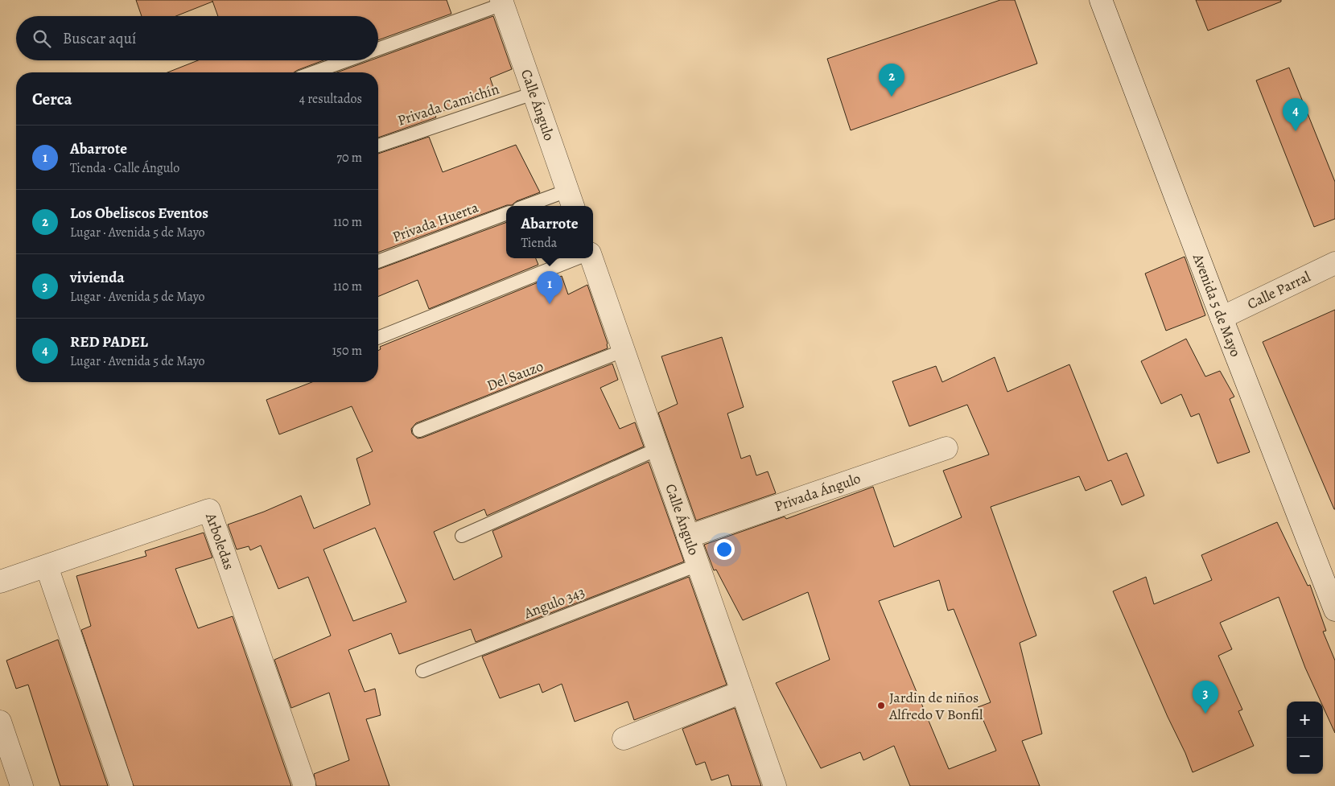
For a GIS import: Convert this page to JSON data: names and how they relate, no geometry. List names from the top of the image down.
{
  "streets": {
    "street": [
      "Calle Ángulo",
      "Calle Parral",
      "Avenida 5 de Mayo",
      "Privada Ángulo",
      "Arboledas"
    ],
    "lane": [
      "Privada Camichín",
      "Privada Huerta",
      "Del Sauzo",
      "Angulo 343"
    ]
  },
  "crossings": [
    ["Privada Camichín", "Calle Ángulo"],
    ["Calle Ángulo", "Del Sauzo"],
    ["Calle Ángulo", "Privada Ángulo"],
    ["Calle Ángulo", "Angulo 343"],
    ["Calle Parral", "Avenida 5 de Mayo"]
  ],
  "places": ["Jardin de niños Alfredo V Bonfil"],
  "page": {
    "search": "Buscar aquí",
    "pins": [
      "2",
      "4",
      "1",
      "3"
    ],
    "heading": ["Cerca", "4 resultados"],
    "list": [
      {
        "mark": "1",
        "name": "Abarrote",
        "note": "Tienda · Calle Ángulo",
        "value": "70 m"
      },
      {
        "mark": "2",
        "name": "Los Obeliscos Eventos",
        "note": "Lugar · Avenida 5 de Mayo",
        "value": "110 m"
      },
      {
        "mark": "3",
        "name": "vivienda",
        "note": "Lugar · Avenida 5 de Mayo",
        "value": "110 m"
      },
      {
        "mark": "4",
        "name": "RED PADEL",
        "note": "Lugar · Avenida 5 de Mayo",
        "value": "150 m"
      }
    ],
    "popup": ["Abarrote", "Tienda"],
    "map_buttons": ["+", "−"]
  }
}
